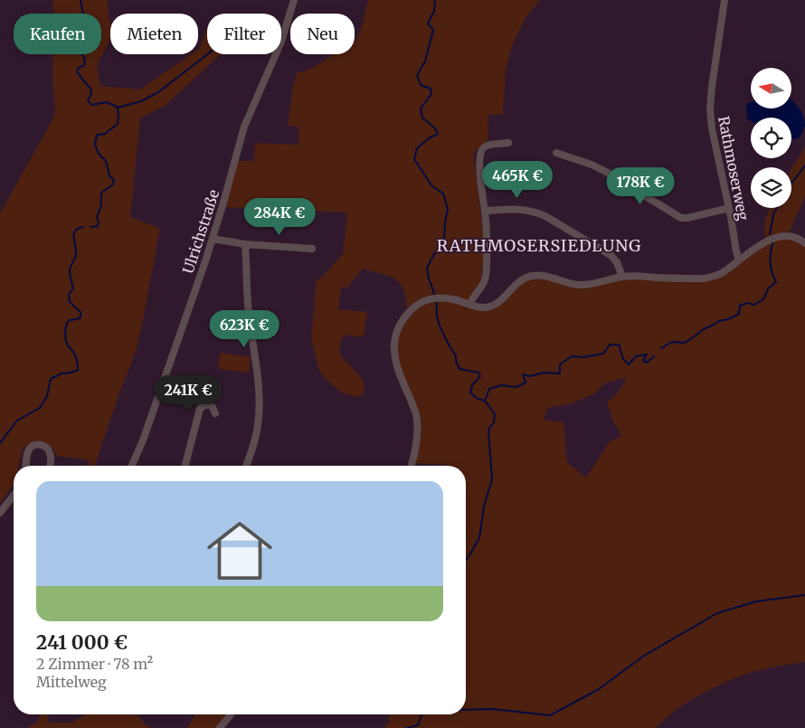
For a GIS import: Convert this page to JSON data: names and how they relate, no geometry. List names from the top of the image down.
{
  "streets": {
    "street": ["Rathmoserweg", "Ulrichstraße"]
  },
  "districts": ["RATHMOSERSIEDLUNG"],
  "north": "left",
  "page": {
    "chip": [
      "Kaufen",
      "Mieten",
      "Filter",
      "Neu"
    ],
    "price": [
      "465K €",
      "178K €",
      "284K €",
      "623K €",
      "241K €"
    ],
    "list": [
      {
        "name": "241 000 €",
        "note": "2 Zimmer · 78 m² · Mittelweg"
      }
    ]
  }
}
